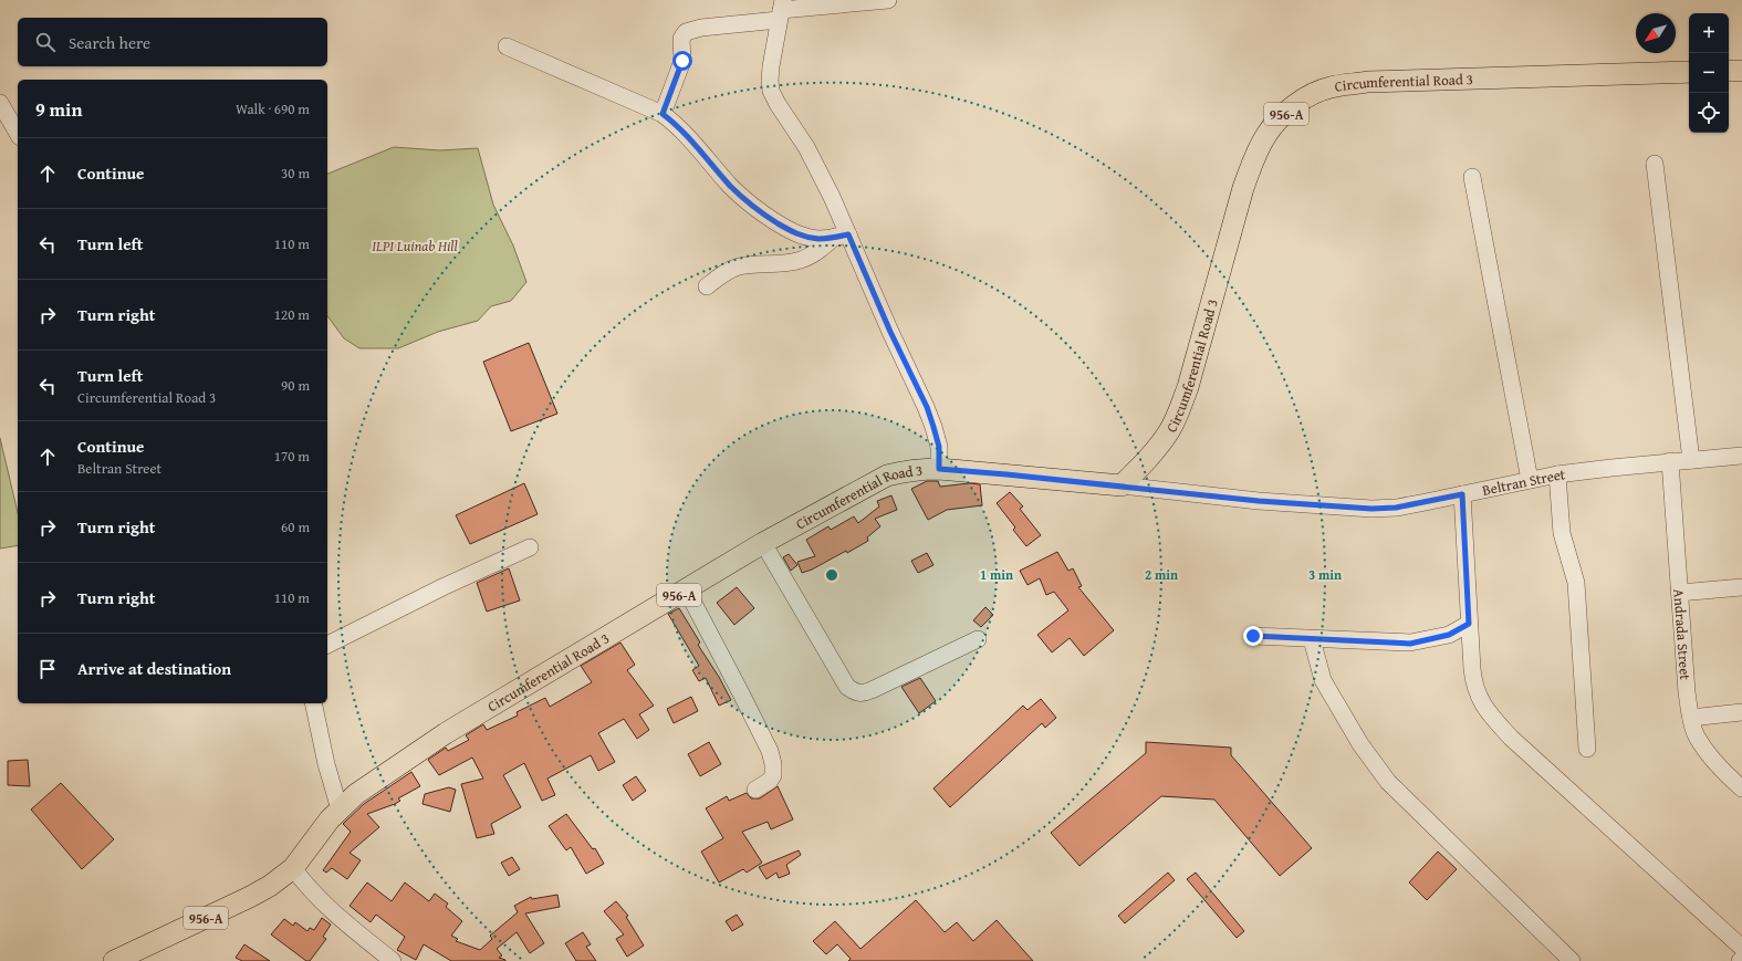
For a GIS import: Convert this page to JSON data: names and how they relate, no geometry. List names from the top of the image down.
{
  "streets": {
    "main road": ["Circumferential Road 3", "956-A"],
    "street": ["Beltran Street", "Andrada Street"]
  },
  "crossings": [
    ["Circumferential Road 3", "Beltran Street"],
    ["Beltran Street", "Andrada Street"]
  ],
  "parks": ["ILPI Luinab Hill"],
  "north": "bottom left",
  "page": {
    "map_buttons": ["+", "−"],
    "search": "Search here",
    "heading": ["9 min", "Walk · 690 m"],
    "list": [
      ["Continue", "30 m"],
      ["Turn left", "110 m"],
      ["Turn right", "120 m"],
      ["Turn left", "Circumferential Road 3", "90 m"],
      ["Continue", "Beltran Street", "170 m"],
      ["Turn right", "60 m"],
      ["Turn right", "110 m"],
      "Arrive at destination"
    ]
  },
  "rings": ["1 min", "2 min", "3 min"]
}
